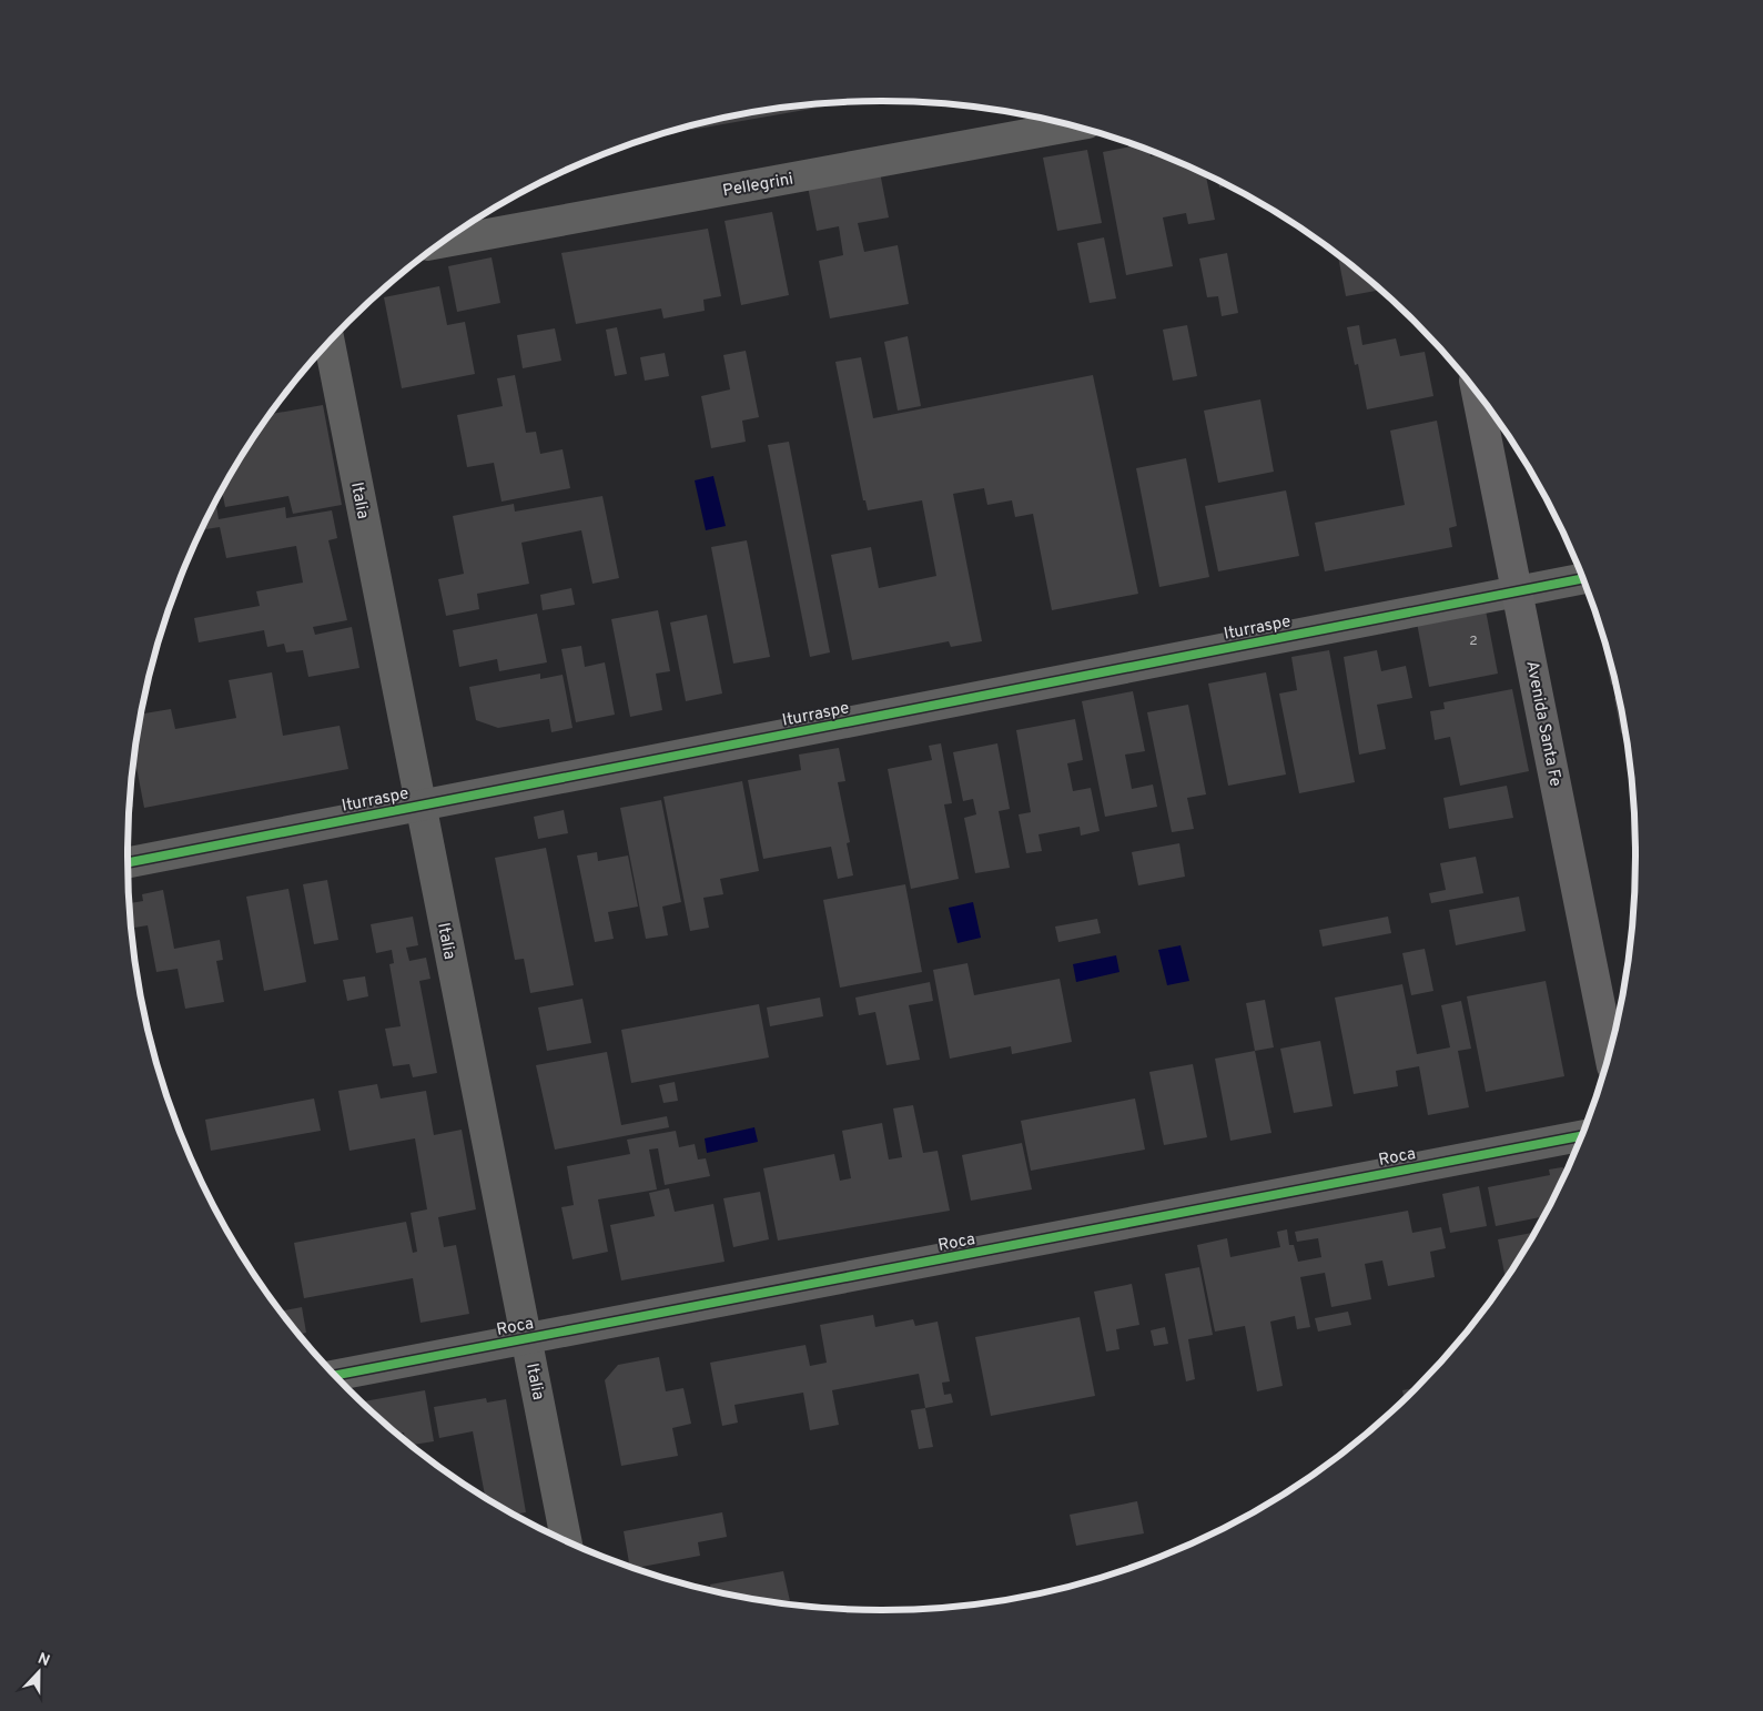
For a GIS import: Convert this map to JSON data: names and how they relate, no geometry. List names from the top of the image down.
{
  "streets": {
    "main road": ["Avenida Santa Fe"],
    "street": [
      "Pellegrini",
      "Italia",
      "Iturraspe",
      "Roca"
    ]
  },
  "crossings": [
    ["Italia", "Iturraspe"],
    ["Italia", "Roca"],
    ["Iturraspe", "Avenida Santa Fe"]
  ],
  "house_numbers": ["2"],
  "north": "top"
}
